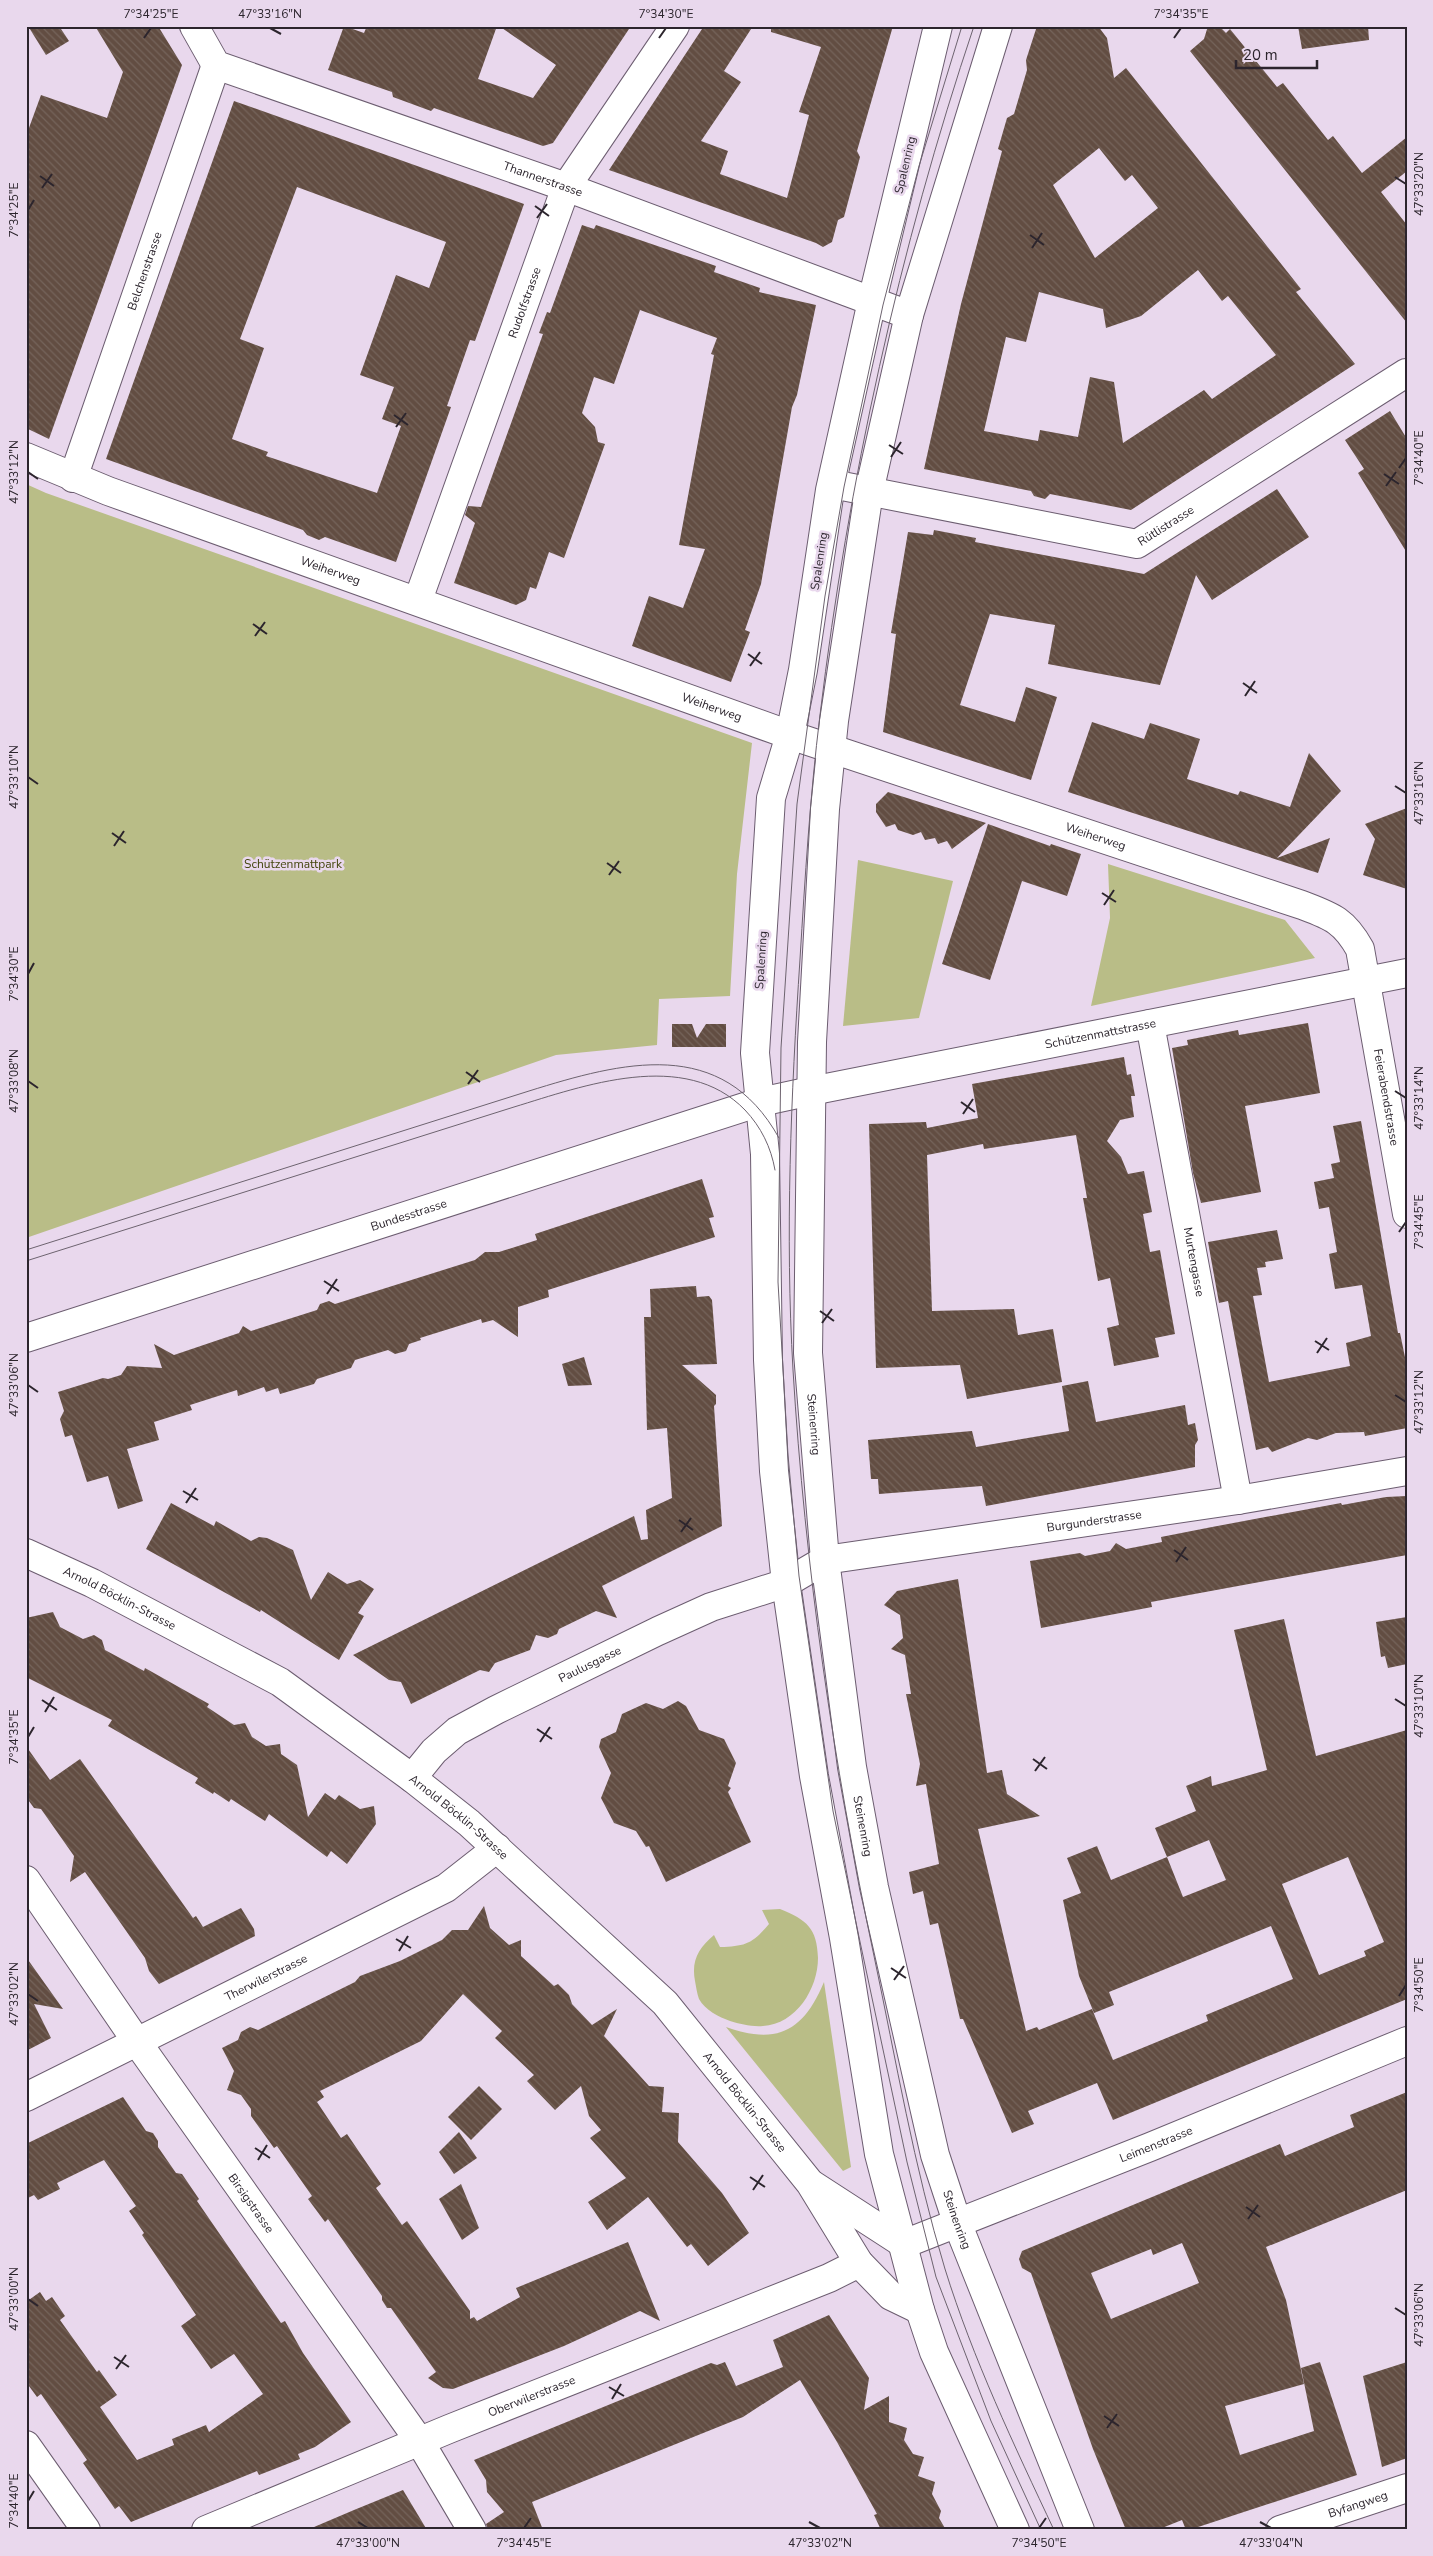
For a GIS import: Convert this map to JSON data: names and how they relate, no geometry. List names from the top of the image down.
{
  "streets": {
    "street": [
      "Spalenring",
      "Thannerstrasse",
      "Belchenstrasse",
      "Rudolfstrasse",
      "Rütlistrasse",
      "Weiherweg",
      "Schützenmattstrasse",
      "Feierabendstrasse",
      "Bundesstrasse",
      "Murtengasse",
      "Steinenring",
      "Burgunderstrasse",
      "Arnold Böcklin-Strasse",
      "Paulusgasse",
      "Therwilerstrasse",
      "Leimenstrasse",
      "Birsigstrasse",
      "Oberwilerstrasse",
      "Byfangweg"
    ]
  },
  "crossings": [
    ["Spalenring", "Thannerstrasse"],
    ["Spalenring", "Rütlistrasse"],
    ["Spalenring", "Weiherweg"],
    ["Spalenring", "Bundesstrasse"],
    ["Thannerstrasse", "Belchenstrasse"],
    ["Thannerstrasse", "Rudolfstrasse"],
    ["Belchenstrasse", "Weiherweg"],
    ["Rudolfstrasse", "Weiherweg"],
    ["Weiherweg", "Schützenmattstrasse"],
    ["Weiherweg", "Feierabendstrasse"],
    ["Schützenmattstrasse", "Feierabendstrasse"],
    ["Schützenmattstrasse", "Bundesstrasse"],
    ["Schützenmattstrasse", "Murtengasse"],
    ["Schützenmattstrasse", "Steinenring"],
    ["Bundesstrasse", "Steinenring"],
    ["Murtengasse", "Burgunderstrasse"],
    ["Steinenring", "Burgunderstrasse"],
    ["Steinenring", "Leimenstrasse"],
    ["Burgunderstrasse", "Paulusgasse"],
    ["Arnold Böcklin-Strasse", "Paulusgasse"],
    ["Arnold Böcklin-Strasse", "Therwilerstrasse"],
    ["Arnold Böcklin-Strasse", "Leimenstrasse"],
    ["Arnold Böcklin-Strasse", "Oberwilerstrasse"],
    ["Therwilerstrasse", "Birsigstrasse"],
    ["Birsigstrasse", "Oberwilerstrasse"]
  ],
  "parks": ["Schützenmattpark"],
  "scale_bar": "20 m",
  "coordinates": [
    "7°34'25\"E",
    "47°33'16\"N",
    "7°34'30\"E",
    "7°34'35\"E",
    "47°33'20\"N",
    "7°34'40\"E",
    "47°33'12\"N",
    "47°33'10\"N",
    "47°33'08\"N",
    "47°33'14\"N",
    "7°34'45\"E",
    "47°33'06\"N",
    "7°34'50\"E",
    "47°33'02\"N",
    "47°33'00\"N",
    "47°33'04\"N"
  ]
}
